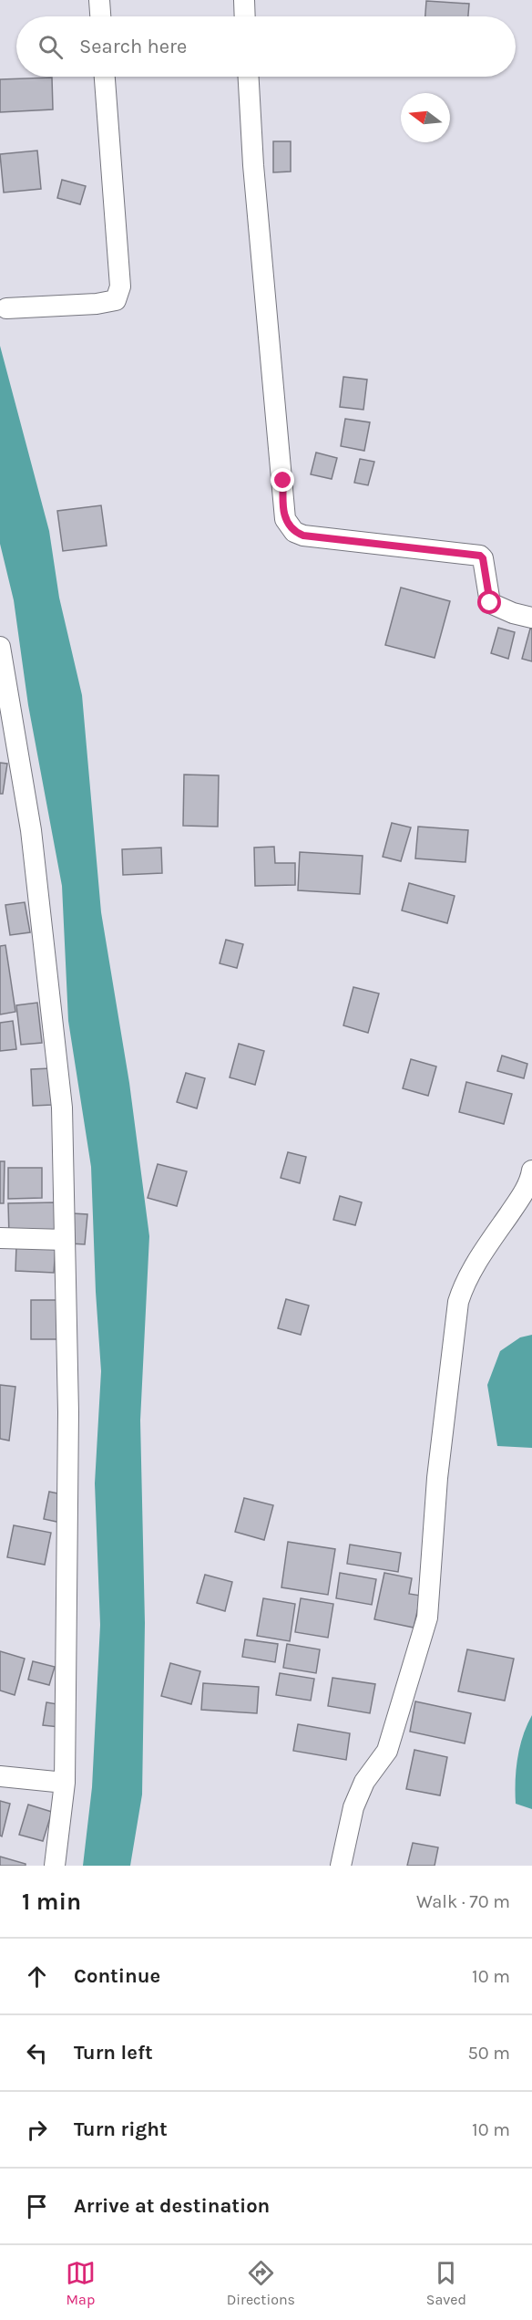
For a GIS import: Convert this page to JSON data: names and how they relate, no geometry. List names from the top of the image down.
{
  "north": "left",
  "page": {
    "search": "Search here",
    "heading": ["1 min", "Walk · 70 m"],
    "list": [
      ["Continue", "10 m"],
      ["Turn left", "50 m"],
      ["Turn right", "10 m"],
      "Arrive at destination"
    ],
    "nav": ["Map", "Directions", "Saved"]
  }
}
